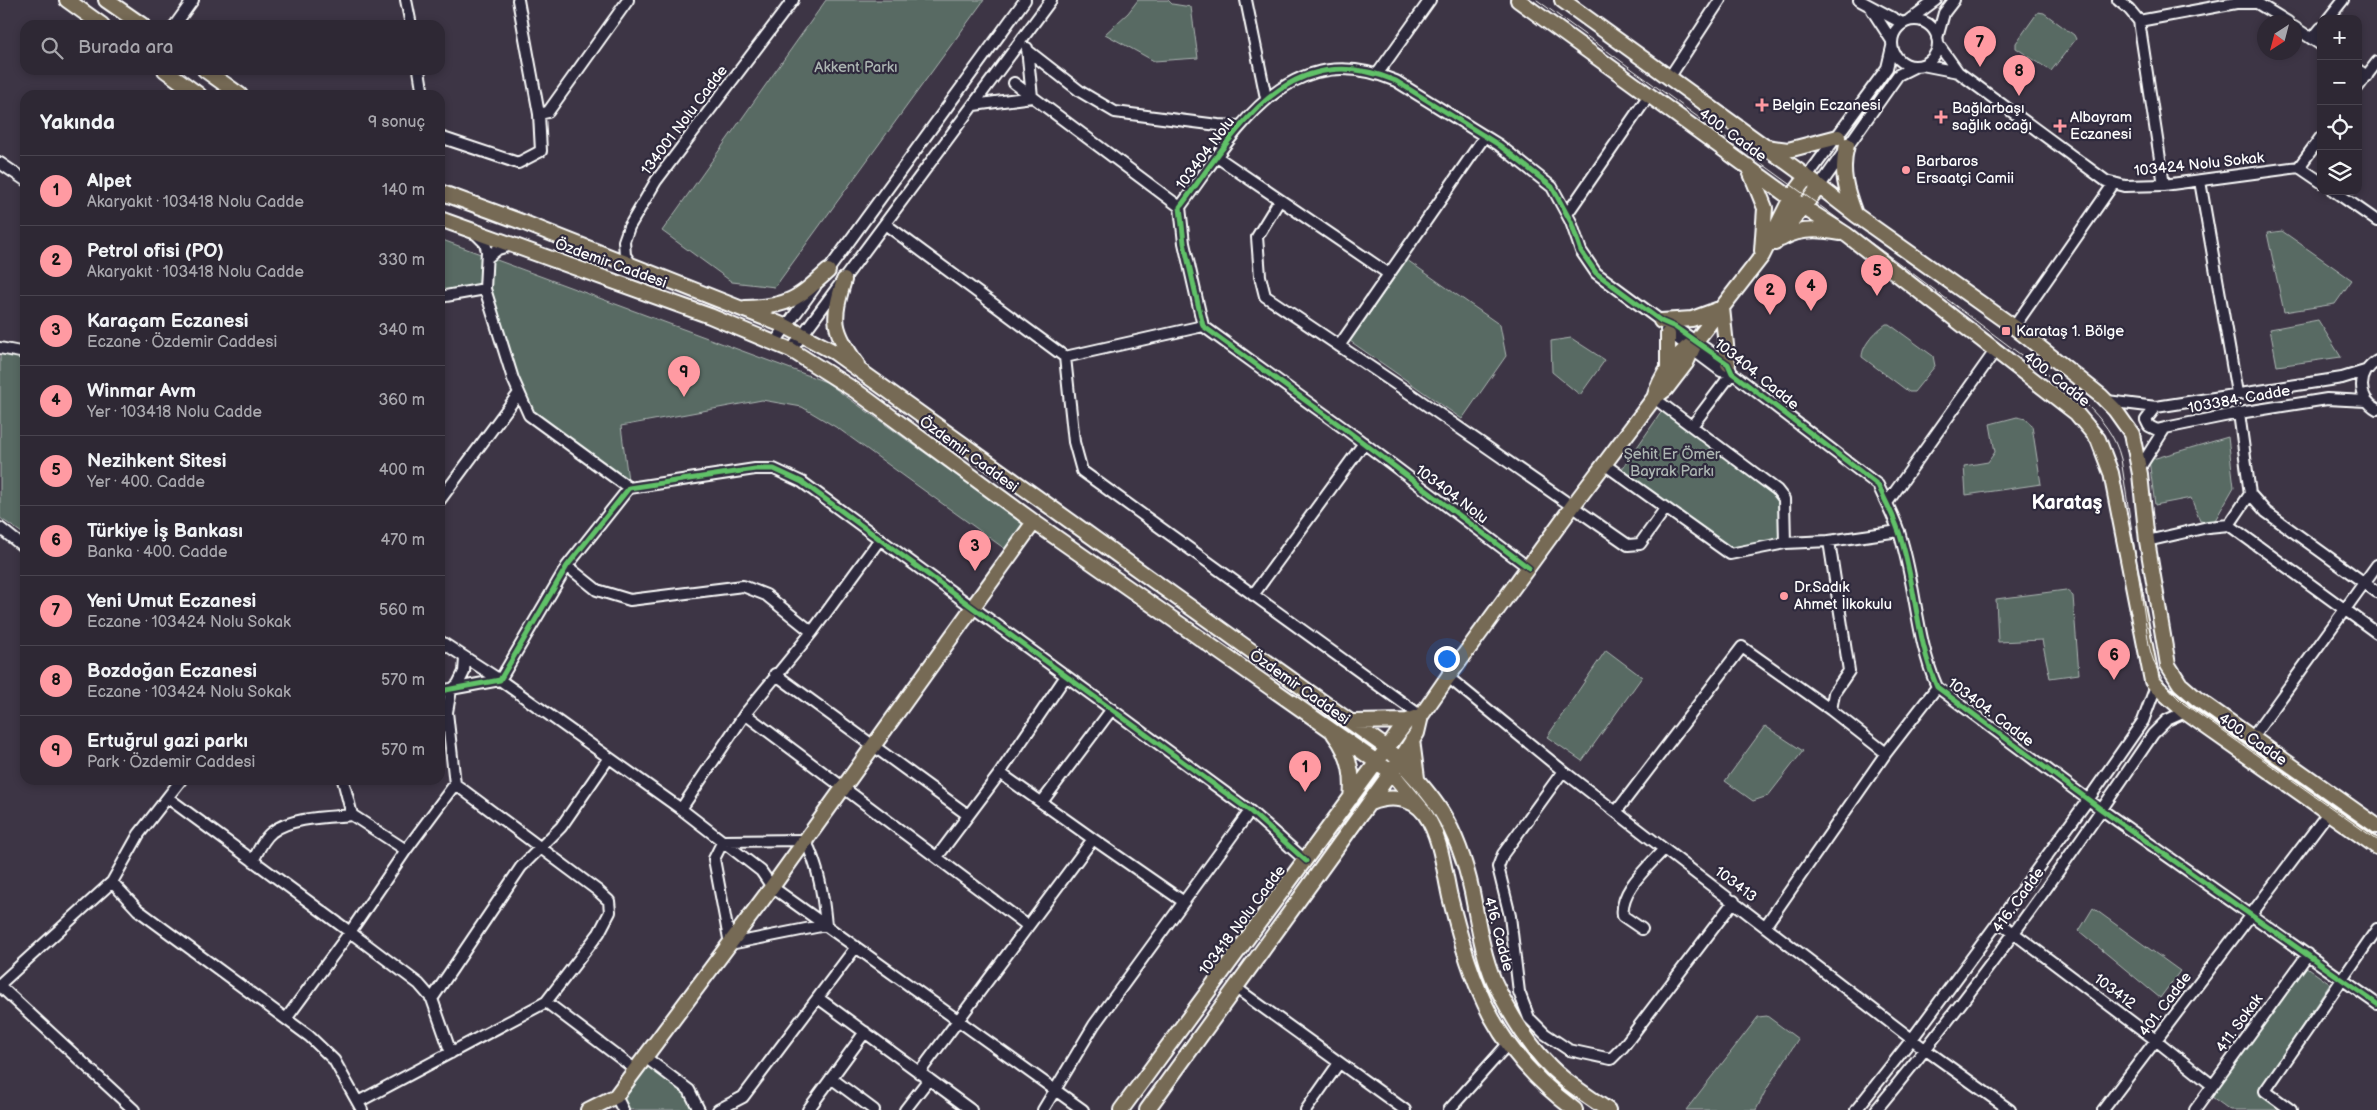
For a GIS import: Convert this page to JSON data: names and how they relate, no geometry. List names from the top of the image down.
{
  "streets": {
    "main road": [
      "400. Cadde",
      "Özdemir Caddesi",
      "416. Cadde",
      "103418 Nolu Cadde"
    ],
    "street": [
      "134001 Nolu Cadde",
      "103404 Nolu",
      "103424 Nolu Sokak",
      "103404. Cadde",
      "103384. Cadde",
      "103413",
      "103412",
      "401. Cadde",
      "411. Sokak"
    ]
  },
  "crossings": [
    ["134001 Nolu Cadde", "Özdemir Caddesi"],
    ["400. Cadde", "416. Cadde"],
    ["400. Cadde", "401. Cadde"],
    ["103404 Nolu", "103404. Cadde"],
    ["Özdemir Caddesi", "416. Cadde"],
    ["Özdemir Caddesi", "103418 Nolu Cadde"],
    ["103404. Cadde", "416. Cadde"],
    ["103404. Cadde", "401. Cadde"],
    ["103404. Cadde", "411. Sokak"],
    ["103413", "416. Cadde"],
    ["416. Cadde", "103418 Nolu Cadde"],
    ["416. Cadde", "103412"],
    ["103412", "401. Cadde"],
    ["103412", "411. Sokak"]
  ],
  "districts": ["Karataş"],
  "parks": ["Akkent Parkı", "Şehit Er Ömer Bayrak Parkı"],
  "places": {
    "health": ["Belgin Eczanesi", "Bağlarbaşı sağlık ocağı", "Albayram Eczanesi"],
    "other": ["Barbaros Ersaatçi Camii", "Dr.Sadık Ahmet İlkokulu"],
    "transit": ["Karataş 1. Bölge"]
  },
  "north": "bottom left",
  "page": {
    "map_buttons": ["+", "−"],
    "search": "Burada ara",
    "pins": [
      "7",
      "8",
      "5",
      "4",
      "2",
      "9",
      "3",
      "6",
      "1"
    ],
    "heading": ["Yakında", "9 sonuç"],
    "list": [
      {
        "mark": "1",
        "name": "Alpet",
        "note": "Akaryakıt · 103418 Nolu Cadde",
        "value": "140 m"
      },
      {
        "mark": "2",
        "name": "Petrol ofisi (PO)",
        "note": "Akaryakıt · 103418 Nolu Cadde",
        "value": "330 m"
      },
      {
        "mark": "3",
        "name": "Karaçam Eczanesi",
        "note": "Eczane · Özdemir Caddesi",
        "value": "340 m"
      },
      {
        "mark": "4",
        "name": "Winmar Avm",
        "note": "Yer · 103418 Nolu Cadde",
        "value": "360 m"
      },
      {
        "mark": "5",
        "name": "Nezihkent Sitesi",
        "note": "Yer · 400. Cadde",
        "value": "400 m"
      },
      {
        "mark": "6",
        "name": "Türkiye İş Bankası",
        "note": "Banka · 400. Cadde",
        "value": "470 m"
      },
      {
        "mark": "7",
        "name": "Yeni Umut Eczanesi",
        "note": "Eczane · 103424 Nolu Sokak",
        "value": "560 m"
      },
      {
        "mark": "8",
        "name": "Bozdoğan Eczanesi",
        "note": "Eczane · 103424 Nolu Sokak",
        "value": "570 m"
      },
      {
        "mark": "9",
        "name": "Ertuğrul gazi parkı",
        "note": "Park · Özdemir Caddesi",
        "value": "570 m"
      }
    ]
  }
}
